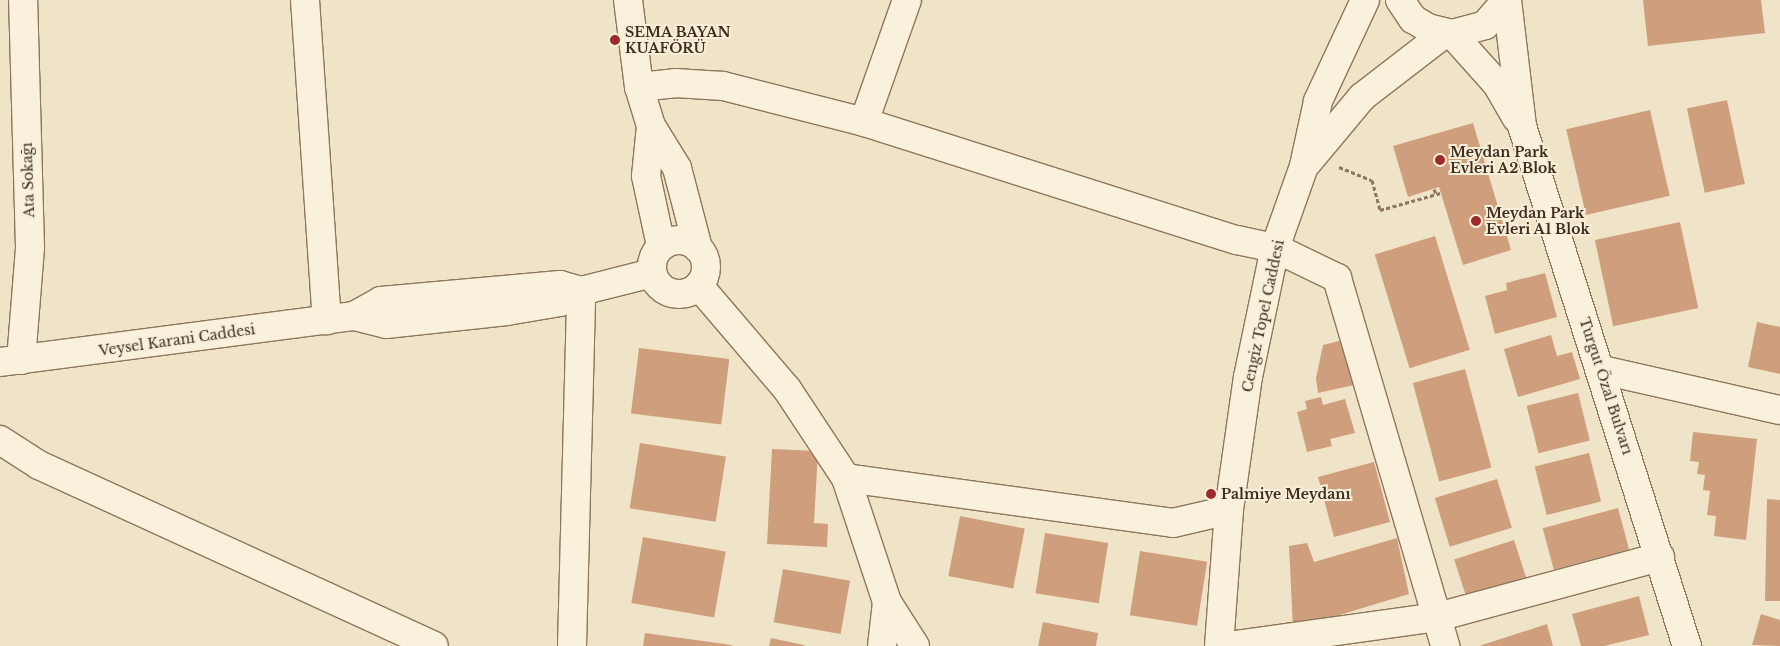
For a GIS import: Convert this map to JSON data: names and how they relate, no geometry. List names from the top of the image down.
{
  "streets": {
    "street": [
      "Ata Sokağı",
      "Cengiz Topel Caddesi",
      "Veysel Karani Caddesi",
      "Turgut Özal Bulvarı"
    ]
  },
  "crossings": [
    ["Ata Sokağı", "Veysel Karani Caddesi"]
  ],
  "places": [
    "SEMA BAYAN KUAFÖRÜ",
    "Meydan Park Evleri A2 Blok",
    "Meydan Park Evleri A1 Blok",
    "Palmiye Meydanı"
  ]
}
